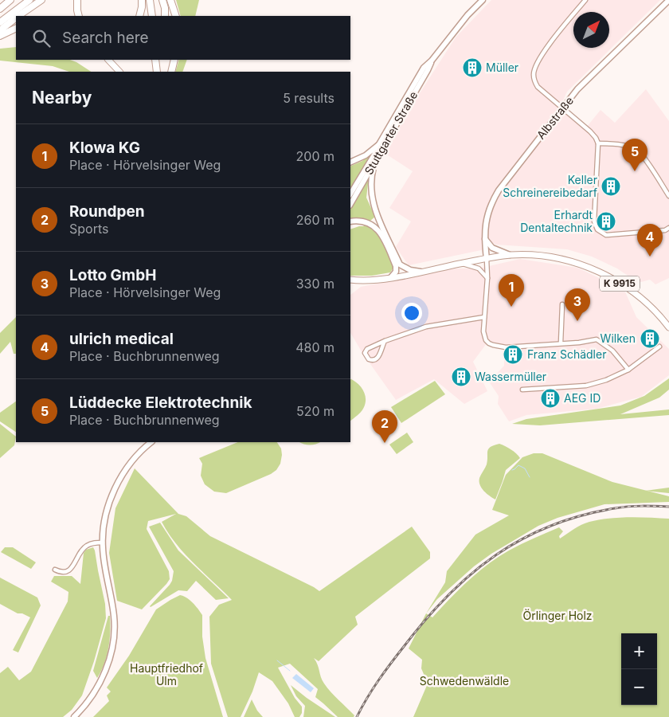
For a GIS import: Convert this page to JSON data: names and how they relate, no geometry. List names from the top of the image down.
{
  "streets": {
    "main road": ["Albstraße", "Stuttgarter Straße", "K 9915"]
  },
  "crossings": [
    ["Albstraße", "K 9915"]
  ],
  "parks": ["Örlinger Holz", "Hauptfriedhof Ulm", "Schwedenwäldle"],
  "places": {
    "building": [
      "Müller",
      "Keller Schreinereibedarf",
      "Erhardt Dentaltechnik",
      "Wilken",
      "Franz Schädler",
      "Wassermüller",
      "AEG ID"
    ]
  },
  "north": "top right",
  "page": {
    "search": "Search here",
    "heading": ["Nearby", "5 results"],
    "list": [
      {
        "mark": "1",
        "name": "Klowa KG",
        "note": "Place · Hörvelsinger Weg",
        "value": "200 m"
      },
      {
        "mark": "2",
        "name": "Roundpen",
        "note": "Sports",
        "value": "260 m"
      },
      {
        "mark": "3",
        "name": "Lotto GmbH",
        "note": "Place · Hörvelsinger Weg",
        "value": "330 m"
      },
      {
        "mark": "4",
        "name": "ulrich medical",
        "note": "Place · Buchbrunnenweg",
        "value": "480 m"
      },
      {
        "mark": "5",
        "name": "Lüddecke Elektrotechnik",
        "note": "Place · Buchbrunnenweg",
        "value": "520 m"
      }
    ],
    "pins": [
      "5",
      "4",
      "1",
      "3",
      "2"
    ],
    "map_buttons": ["+", "−"]
  }
}
